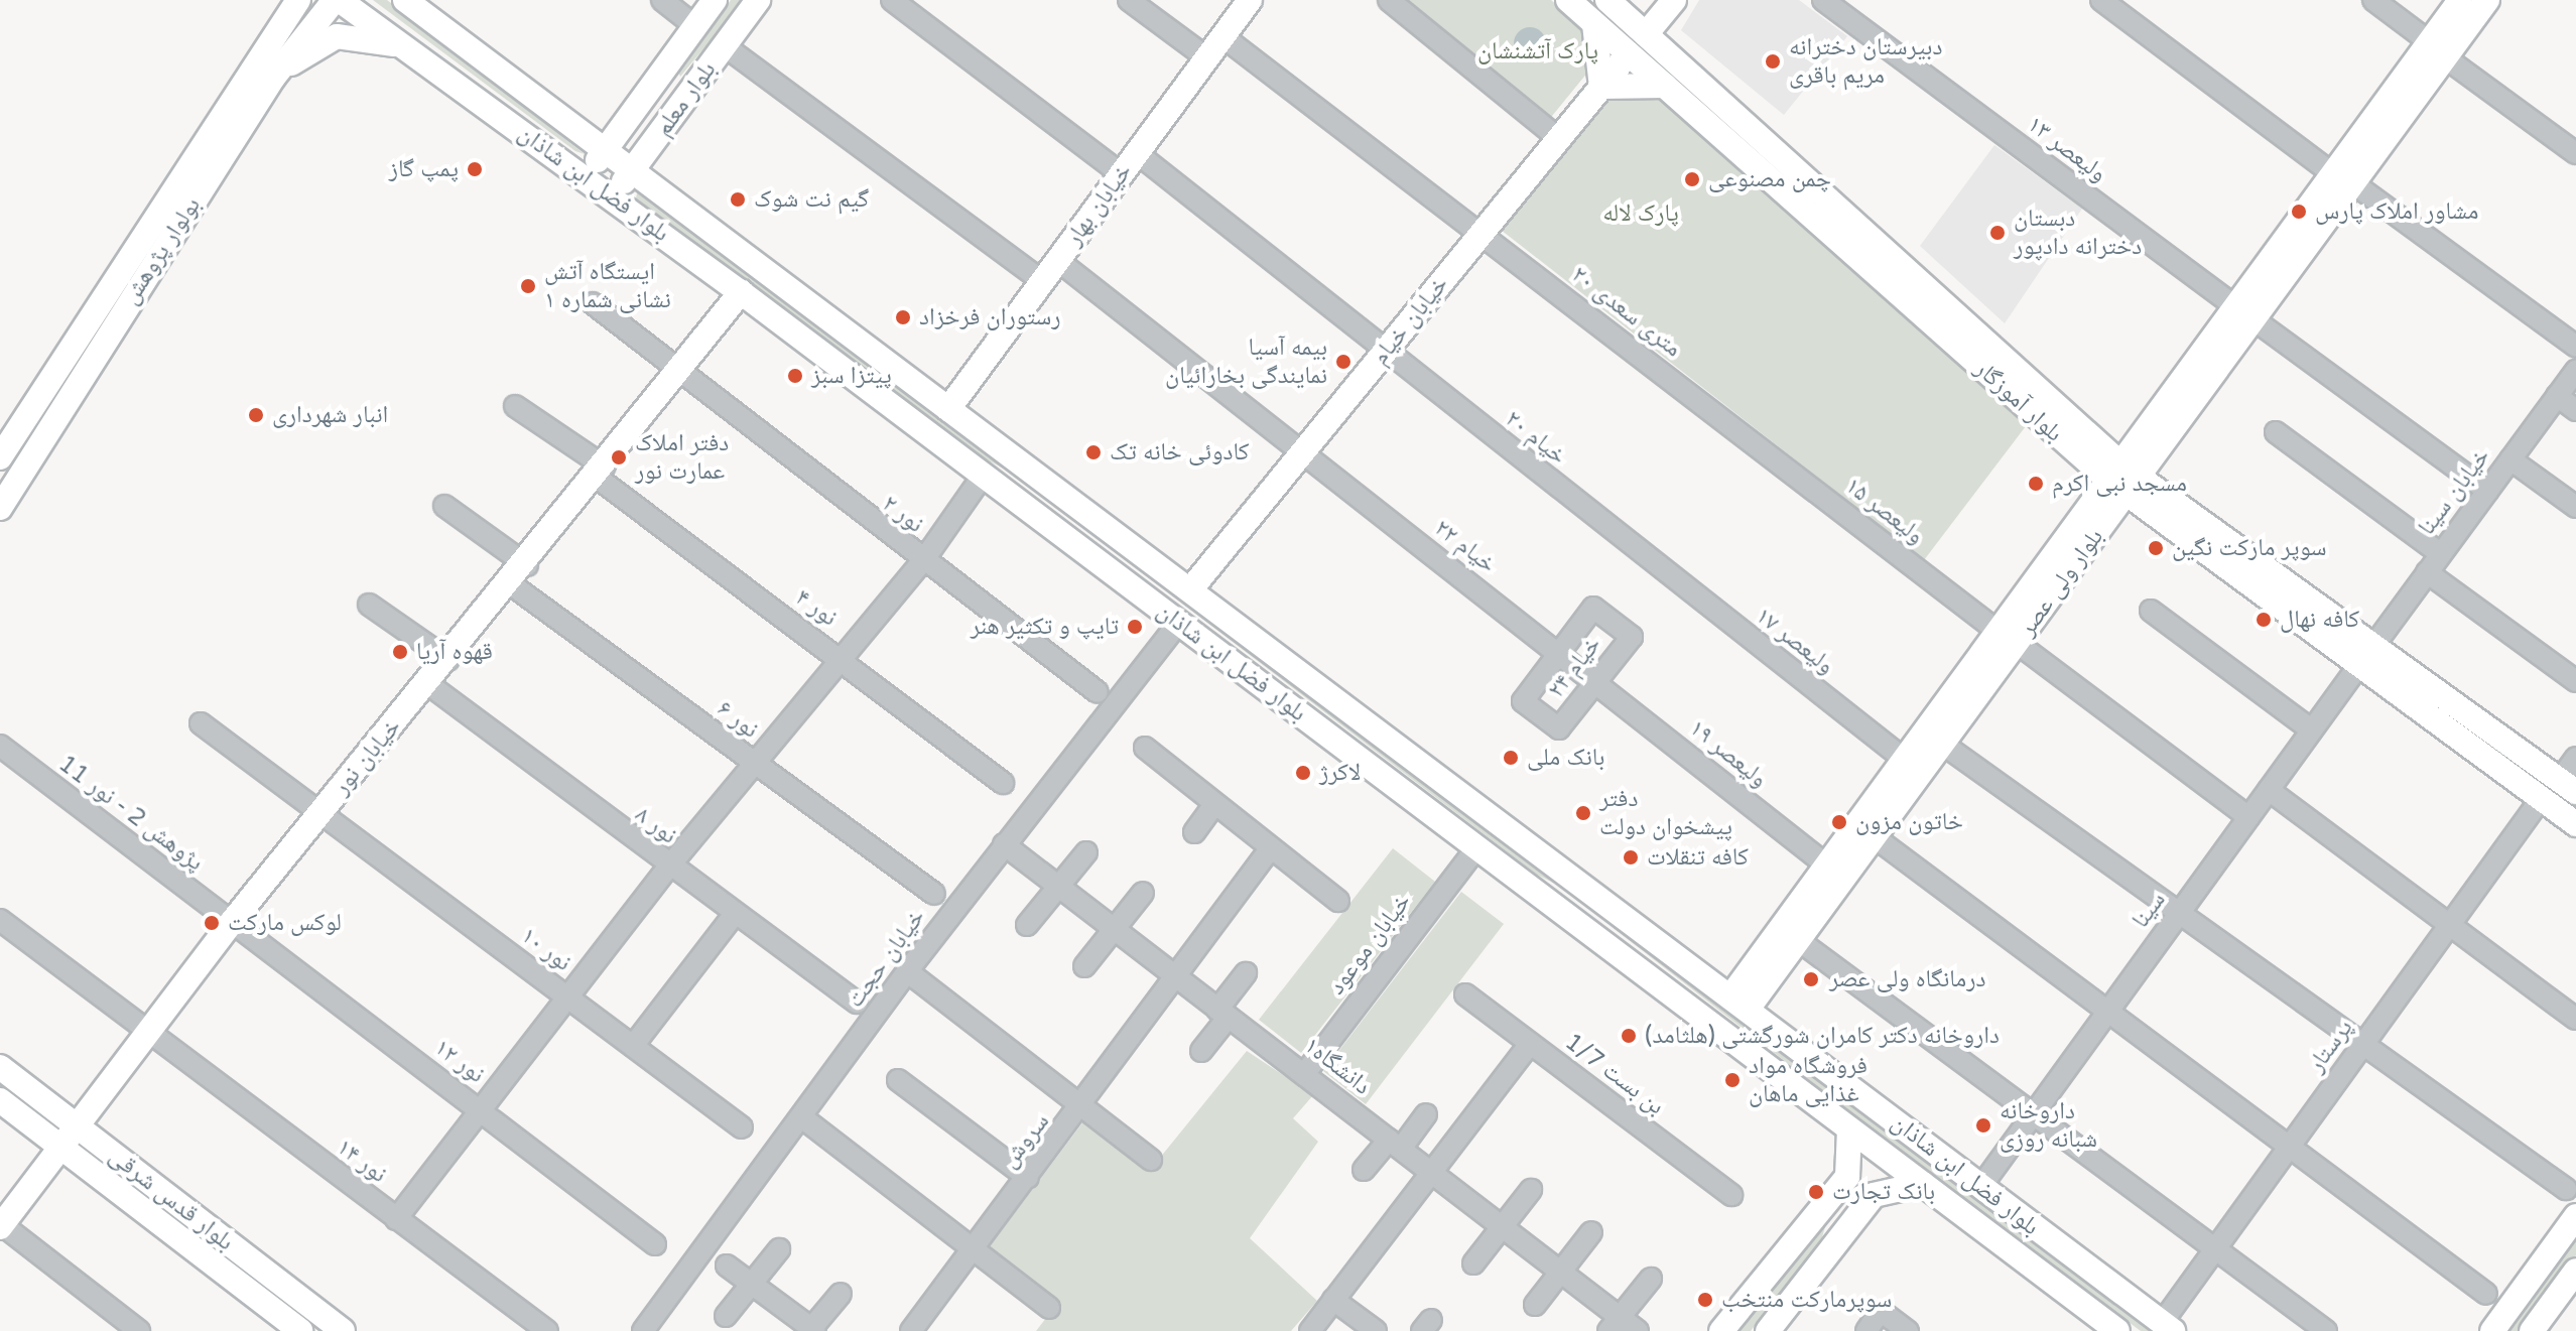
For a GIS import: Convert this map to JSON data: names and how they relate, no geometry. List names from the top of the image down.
{
  "streets": {
    "main road": [
      "بلوار معلم",
      "بلوار فضل ابن شاذان",
      "خیابان بهار",
      "بولوار پژوهش",
      "خیابان خیام",
      "بلوار آموزگار",
      "بلوار ولی عصر",
      "خیابان نور",
      "بلوار قدس شرقی"
    ],
    "street": [
      "ولیعصر ۱۳",
      "۲۰ متری سعدی",
      "خیام ۲۰",
      "خیابان سینا",
      "ولیعصر ۱۵",
      "نور ۲",
      "خیام ۲۲",
      "نور ۴",
      "ولیعصر ۱۷",
      "خیام ۲۴",
      "نور ۶",
      "ولیعصر ۱۹",
      "پژوهش 2 - نور 11",
      "نور ۸",
      "سینا",
      "خیابان موعود",
      "نور ۱۰",
      "خیابان حجت",
      "پرستار",
      "نور ۱۲",
      "دانشگاه۱",
      "بن بست 1/7",
      "سروش",
      "نور ۱۴"
    ]
  },
  "crossings": [
    ["بلوار معلم", "بلوار فضل ابن شاذان"],
    ["ولیعصر ۱۳", "خیابان سینا"],
    ["ولیعصر ۱۳", "بلوار ولی عصر"],
    ["بلوار فضل ابن شاذان", "خیابان بهار"],
    ["بلوار فضل ابن شاذان", "خیابان خیام"],
    ["بلوار فضل ابن شاذان", "بلوار ولی عصر"],
    ["بلوار فضل ابن شاذان", "خیابان نور"],
    ["بلوار فضل ابن شاذان", "سینا"],
    ["بلوار فضل ابن شاذان", "خیابان موعود"],
    ["بلوار فضل ابن شاذان", "خیابان حجت"],
    ["بلوار فضل ابن شاذان", "پرستار"],
    ["خیابان بهار", "۲۰ متری سعدی"],
    ["خیابان بهار", "خیام ۲۰"],
    ["خیابان بهار", "خیام ۲۲"],
    ["۲۰ متری سعدی", "خیابان خیام"],
    ["۲۰ متری سعدی", "ولیعصر ۱۵"],
    ["خیابان خیام", "بلوار آموزگار"],
    ["خیابان خیام", "خیام ۲۰"],
    ["خیابان خیام", "خیام ۲۲"],
    ["بلوار آموزگار", "خیابان سینا"],
    ["بلوار آموزگار", "بلوار ولی عصر"],
    ["بلوار آموزگار", "سینا"],
    ["بلوار آموزگار", "پرستار"],
    ["خیام ۲۰", "ولیعصر ۱۷"],
    ["ولیعصر ۱۵", "بلوار ولی عصر"],
    ["ولیعصر ۱۵", "سینا"],
    ["نور ۲", "خیابان نور"],
    ["خیام ۲۲", "خیام ۲۴"],
    ["خیام ۲۲", "ولیعصر ۱۹"],
    ["بلوار ولی عصر", "ولیعصر ۱۷"],
    ["بلوار ولی عصر", "ولیعصر ۱۹"],
    ["نور ۴", "خیابان نور"],
    ["خیام ۲۴", "ولیعصر ۱۹"],
    ["نور ۶", "خیابان نور"],
    ["خیابان نور", "پژوهش 2 - نور 11"],
    ["خیابان نور", "نور ۸"],
    ["خیابان نور", "نور ۱۰"],
    ["خیابان نور", "نور ۱۲"],
    ["خیابان نور", "نور ۱۴"],
    ["خیابان نور", "بلوار قدس شرقی"],
    ["پژوهش 2 - نور 11", "نور ۱۲"],
    ["خیابان موعود", "دانشگاه۱"],
    ["خیابان حجت", "دانشگاه۱"],
    ["دانشگاه۱", "سروش"]
  ],
  "parks": ["پارک آتشنشان", "پارک لاله"],
  "places": [
    "دبیرستان دخترانه مریم باقری",
    "پمپ گاز",
    "چمن مصنوعی",
    "گیم نت شوک",
    "مشاور املاک پارس",
    "دبستان دخترانه دادپور",
    "ایستگاه آتش نشانی شماره ۱",
    "رستوران فرخزاد",
    "بیمه آسیا نمایندگی بخارائیان",
    "پیتزا سبز",
    "انبار شهرداری",
    "کادوئی خانه تک",
    "دفتر املاک عمارت نور",
    "مسجد نبی اکرم",
    "سوپر مارکت نگین",
    "کافه نهال",
    "تایپ و تکثیر هنر",
    "قهوه آریا",
    "بانک ملی",
    "لاکرژ",
    "دفتر پیشخوان دولت",
    "خاتون مزون",
    "کافه تنقلات",
    "لوکس مارکت",
    "درمانگاه ولی عصر",
    "داروخانه دکتر کامران شورگشتی (هلثامد)",
    "فروشگاه مواد غذایی ماهان",
    "داروخانه شبانه روزی",
    "بانک تجارت",
    "سوپرمارکت منتخب"
  ]
}
